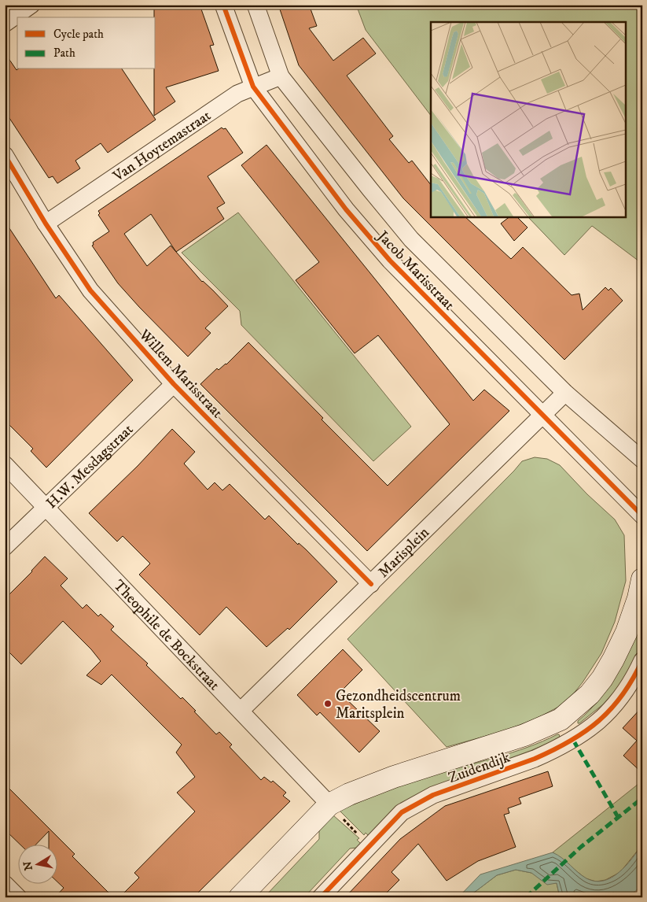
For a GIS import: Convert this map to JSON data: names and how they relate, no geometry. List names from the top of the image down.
{
  "streets": {
    "street": [
      "Van Hoytemastraat",
      "Jacob Marisstraat",
      "Willem Marisstraat",
      "H.W. Mesdagstraat",
      "Marisplein",
      "Theophile de Bockstraat",
      "Zuidendijk"
    ]
  },
  "crossings": [
    ["Van Hoytemastraat", "Jacob Marisstraat"],
    ["Van Hoytemastraat", "Willem Marisstraat"],
    ["Jacob Marisstraat", "Marisplein"],
    ["Willem Marisstraat", "H.W. Mesdagstraat"],
    ["Willem Marisstraat", "Marisplein"],
    ["H.W. Mesdagstraat", "Theophile de Bockstraat"],
    ["Marisplein", "Theophile de Bockstraat"],
    ["Theophile de Bockstraat", "Zuidendijk"]
  ],
  "places": ["Gezondheidscentrum Maritsplein"],
  "legend": ["Cycle path", "Path"],
  "north": "left"
}
